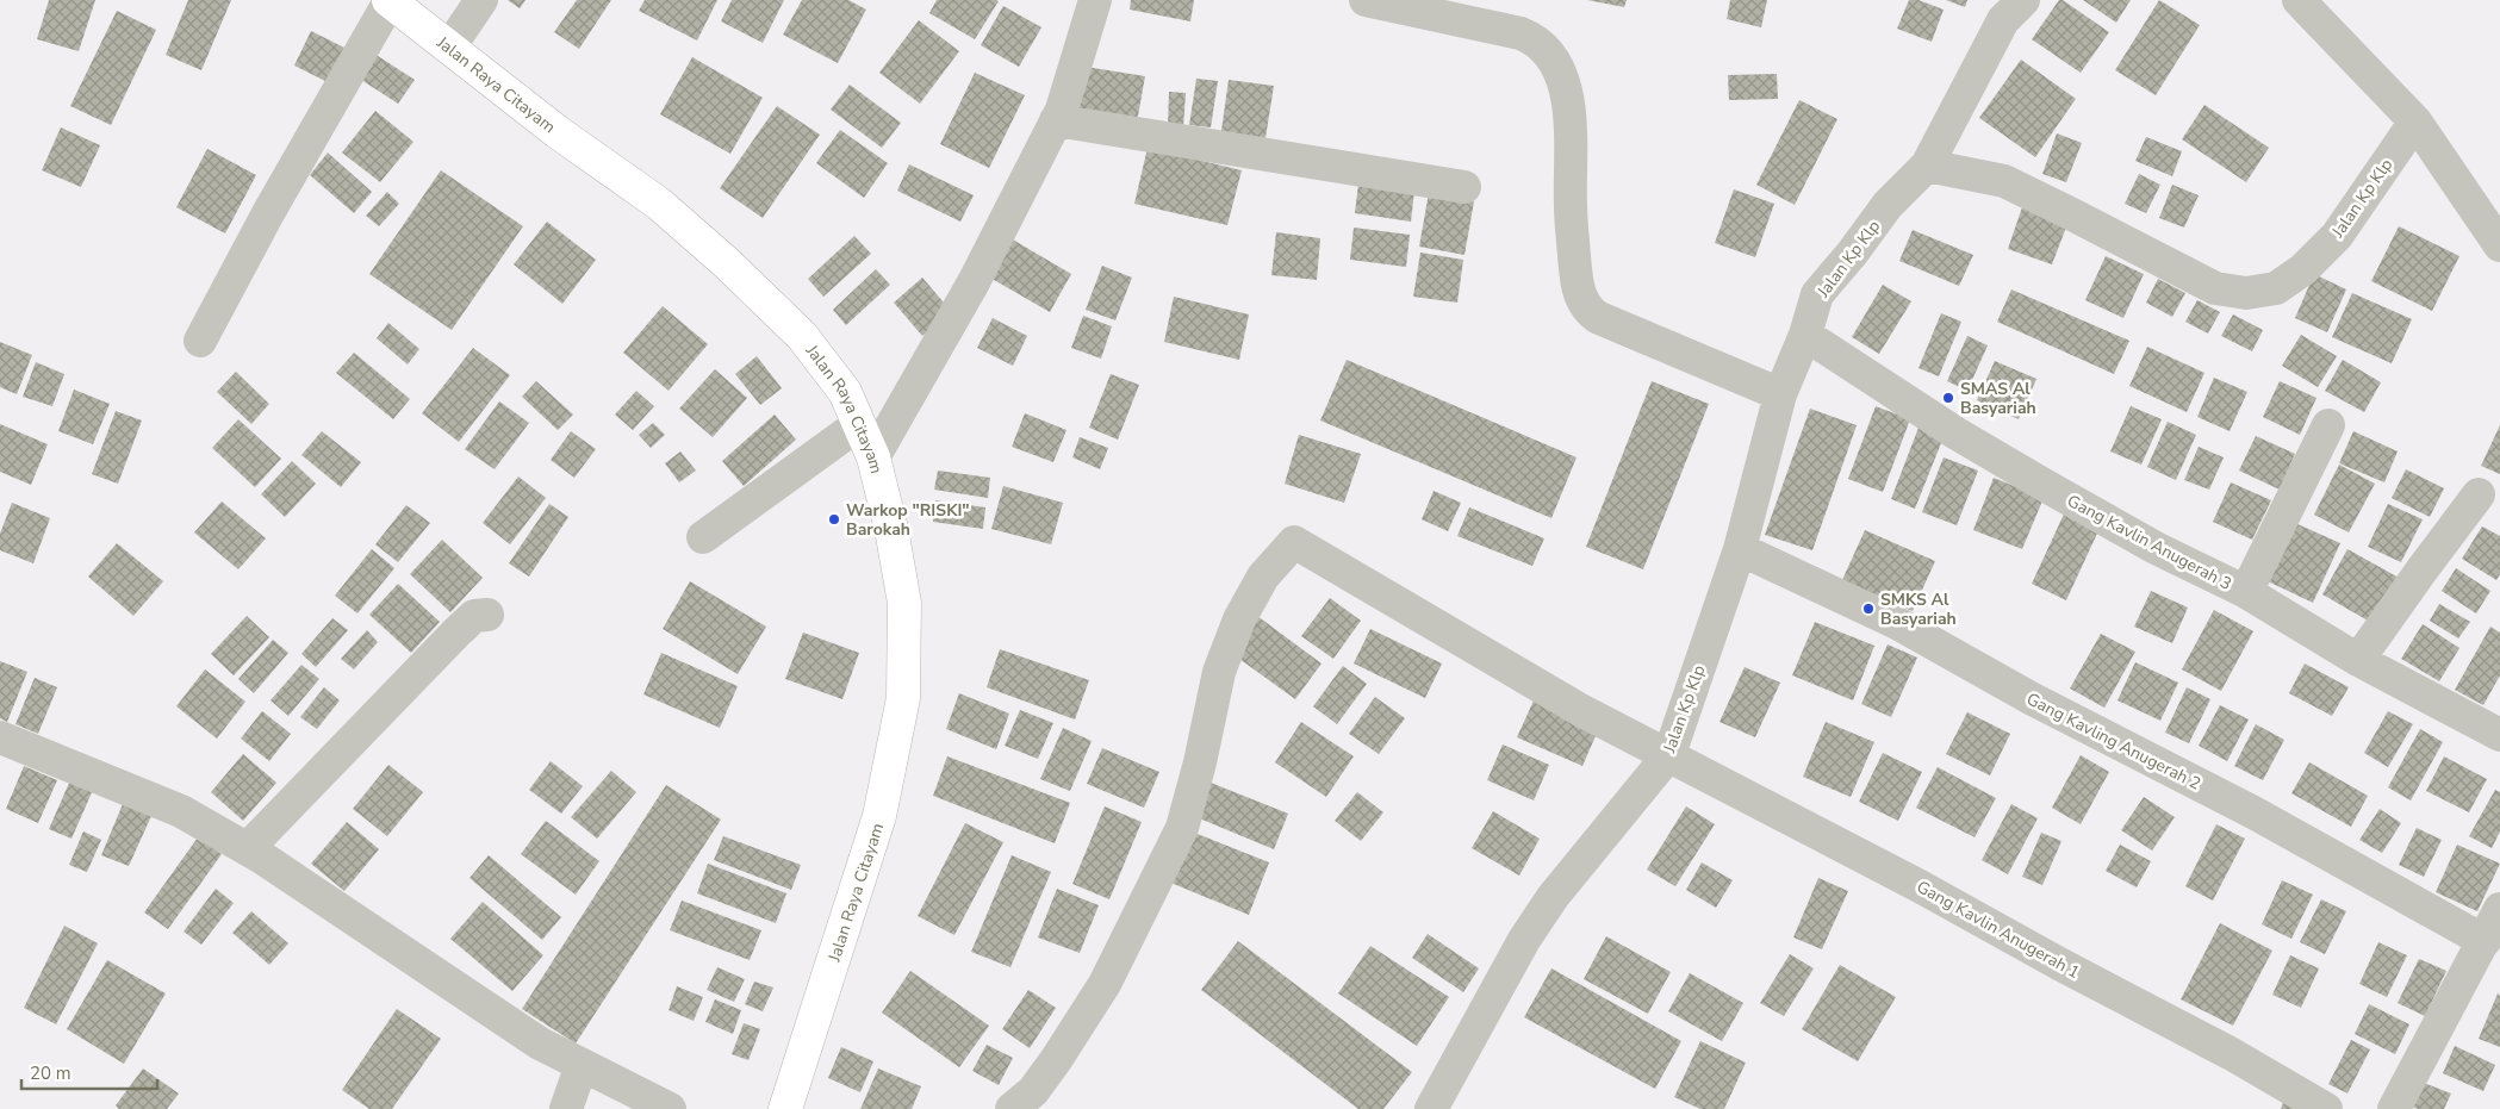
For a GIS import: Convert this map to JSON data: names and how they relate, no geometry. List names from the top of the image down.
{
  "streets": {
    "main road": ["Jalan Raya Citayam"],
    "street": [
      "Jalan Kp Klp",
      "Gang Kavlin Anugerah 3",
      "Gang Kavling Anugerah 2",
      "Gang Kavlin Anugerah 1"
    ]
  },
  "crossings": [
    ["Jalan Kp Klp", "Gang Kavlin Anugerah 3"],
    ["Jalan Kp Klp", "Gang Kavling Anugerah 2"],
    ["Jalan Kp Klp", "Gang Kavlin Anugerah 1"]
  ],
  "places": ["SMAS Al Basyariah", "Warkop \"RISKI\" Barokah", "SMKS Al Basyariah"],
  "scale_bar": "20 m"
}
